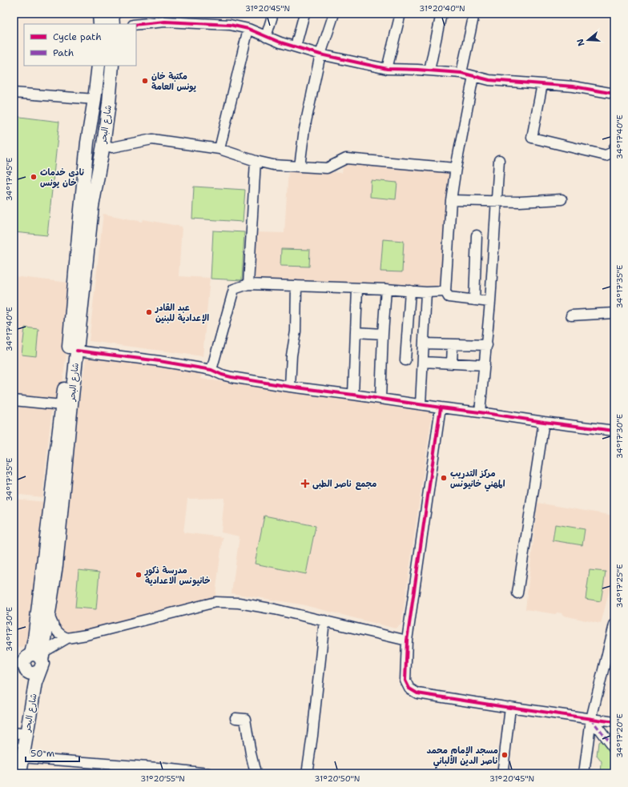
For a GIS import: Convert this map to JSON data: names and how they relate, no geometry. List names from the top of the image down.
{
  "streets": {
    "main road": ["شارع البحر"]
  },
  "places": {
    "other": [
      "مكتبة خان يونس العامة",
      "نادى خدمات خان يونس",
      "عبد القادر الإعدادية للبنين",
      "مركز التدريب المهني خانيونس",
      "مدرسة ذكور خانيونس الاعدادية",
      "مسجد الإمام محمد ناصر الدين الألباني"
    ],
    "health": ["مجمع ناصر الطبى"]
  },
  "legend": ["Cycle path", "Path"],
  "scale_bar": "50 m",
  "north": "left",
  "coordinates": [
    "31°20'45\"N",
    "31°20'40\"N",
    "34°17'40\"E",
    "34°17'45\"E",
    "34°17'35\"E",
    "34°17'30\"E",
    "34°17'25\"E",
    "34°17'20\"E",
    "31°20'55\"N",
    "31°20'50\"N"
  ]
}
